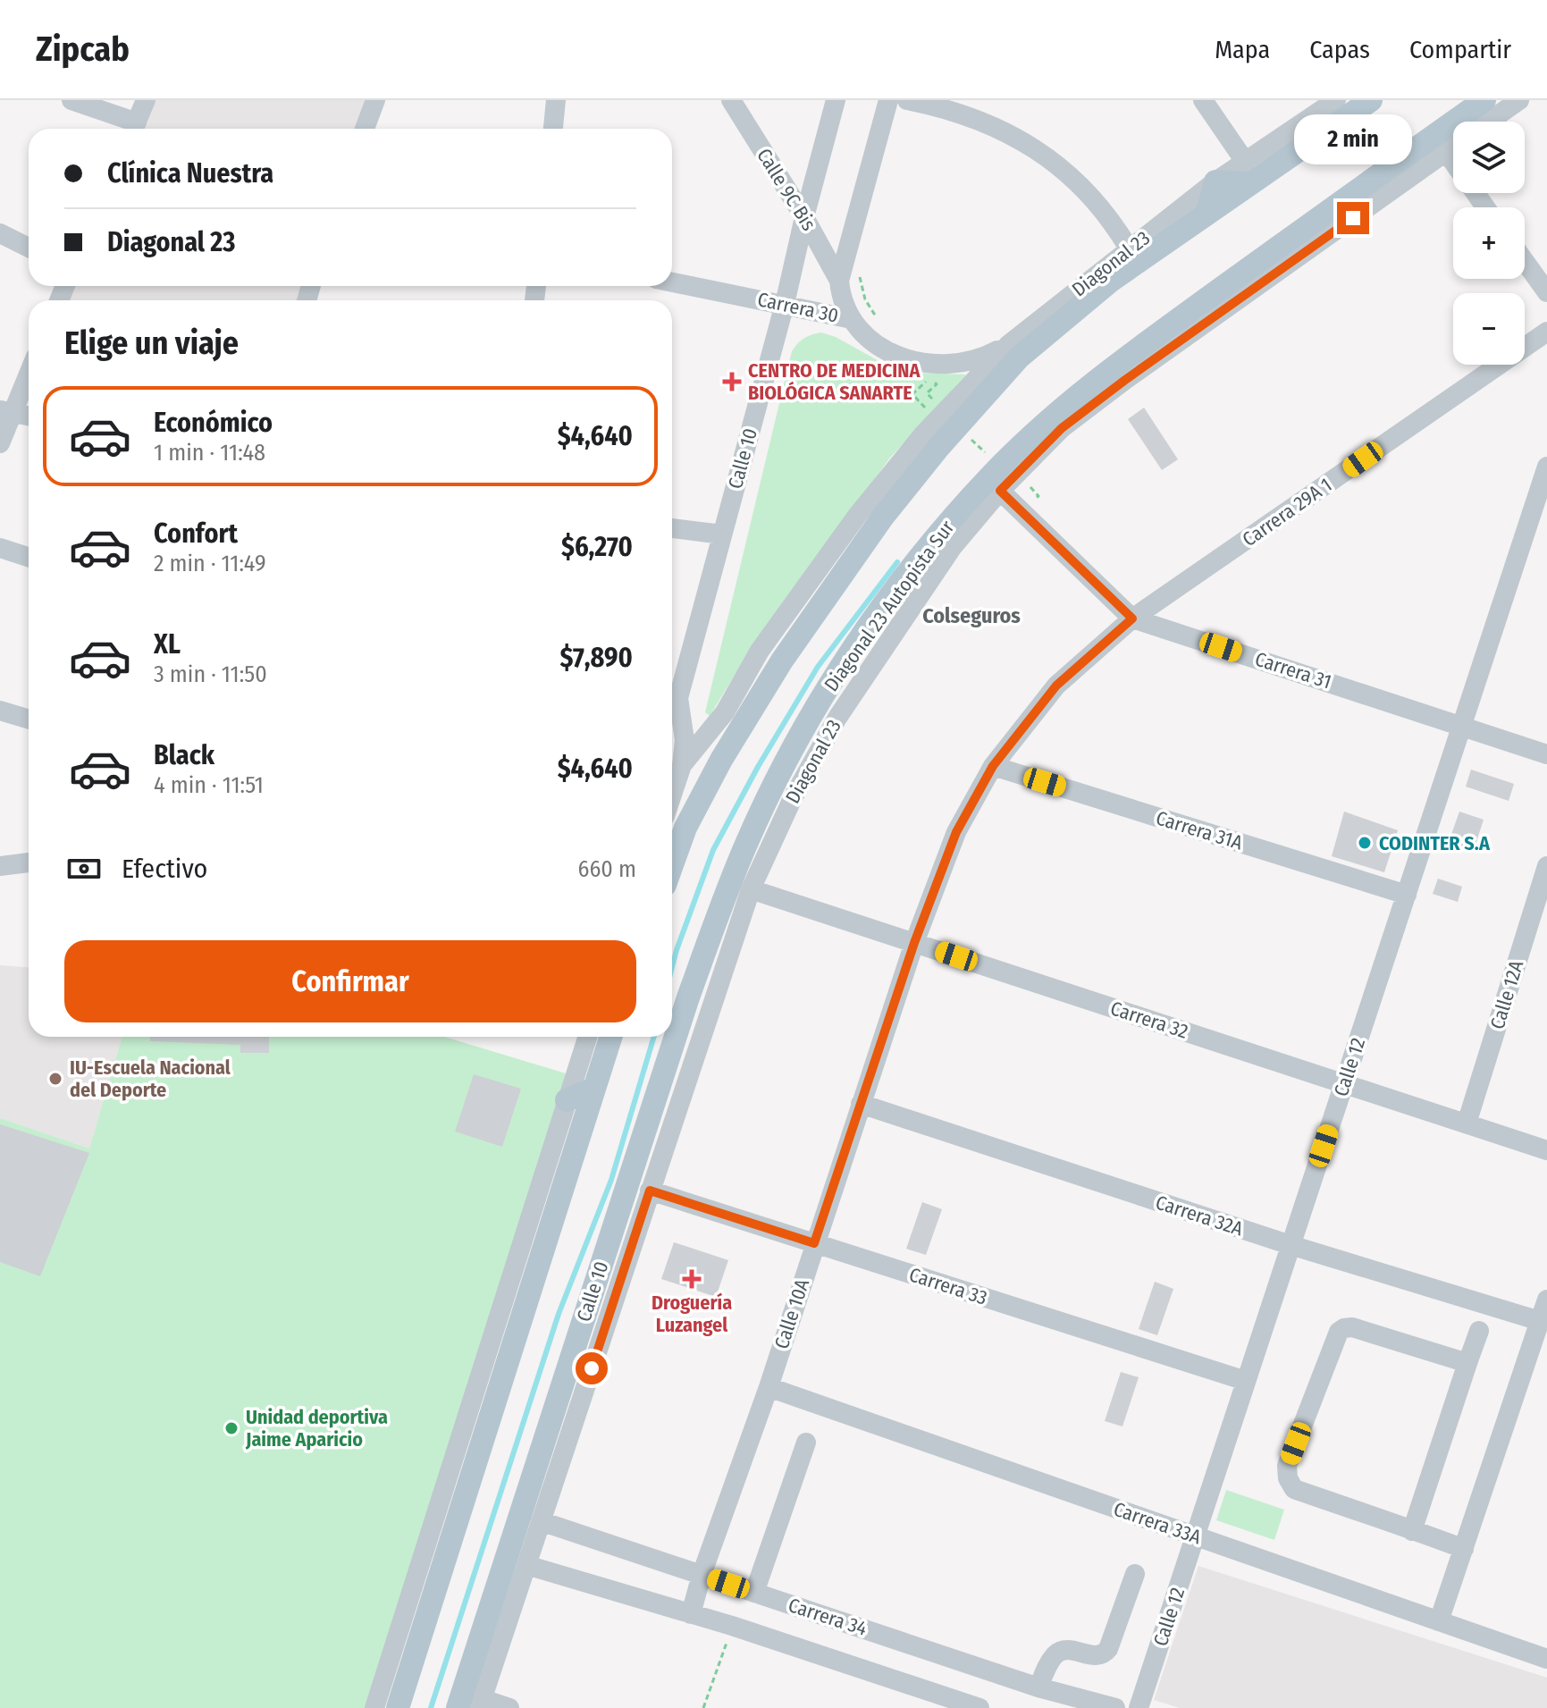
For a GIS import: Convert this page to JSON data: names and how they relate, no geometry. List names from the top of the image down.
{
  "streets": {
    "main road": ["Calle 10", "Diagonal 23 Autopista Sur"],
    "street": [
      "Calle 9C Bis",
      "Diagonal 23",
      "Carrera 30",
      "Carrera 29A 1",
      "Carrera 31",
      "Carrera 31A",
      "Calle 12A",
      "Carrera 32",
      "Calle 12",
      "Carrera 32A",
      "Carrera 33",
      "Calle 10A",
      "Carrera 33A",
      "Carrera 34"
    ]
  },
  "crossings": [
    ["Calle 9C Bis", "Calle 10"],
    ["Diagonal 23", "Carrera 30"],
    ["Diagonal 23", "Calle 10"],
    ["Diagonal 23", "Carrera 31"],
    ["Diagonal 23", "Carrera 32"],
    ["Carrera 30", "Calle 10"],
    ["Calle 10", "Diagonal 23 Autopista Sur"],
    ["Calle 10", "Carrera 33"],
    ["Calle 10", "Carrera 34"],
    ["Carrera 29A 1", "Carrera 31"],
    ["Carrera 29A 1", "Calle 10A"],
    ["Carrera 31", "Calle 12"],
    ["Carrera 31", "Calle 10A"],
    ["Carrera 31A", "Calle 12"],
    ["Carrera 31A", "Calle 10A"],
    ["Calle 12A", "Carrera 32"],
    ["Carrera 32", "Calle 12"],
    ["Carrera 32", "Calle 10A"],
    ["Calle 12", "Carrera 32A"],
    ["Calle 12", "Carrera 33"],
    ["Calle 12", "Carrera 33A"],
    ["Carrera 32A", "Calle 10A"],
    ["Carrera 33", "Calle 10A"],
    ["Calle 10A", "Carrera 33A"],
    ["Calle 10A", "Carrera 34"]
  ],
  "districts": ["Colseguros"],
  "places": {
    "health": ["CENTRO DE MEDICINA BIOLÓGICA SANARTE", "Droguería Luzangel"],
    "other": ["CODINTER S.A", "IU-Escuela Nacional del Deporte", "Unidad deportiva Jaime Aparicio"]
  },
  "page": {
    "header": "Zipcab",
    "nav": ["Mapa", "Capas", "Compartir"],
    "bubble": "2 min",
    "map_buttons": ["+", "−"],
    "banner": ["Clínica Nuestra", "Diagonal 23"],
    "heading": "Elige un viaje",
    "list": [
      {
        "name": "Económico",
        "note": "1 min · 11:48",
        "value": "$4,640"
      },
      {
        "name": "Confort",
        "note": "2 min · 11:49",
        "value": "$6,270"
      },
      {
        "name": "XL",
        "note": "3 min · 11:50",
        "value": "$7,890"
      },
      {
        "name": "Black",
        "note": "4 min · 11:51",
        "value": "$4,640"
      }
    ],
    "pay": ["Efectivo", "660 m"],
    "buttons": "Confirmar"
  }
}
